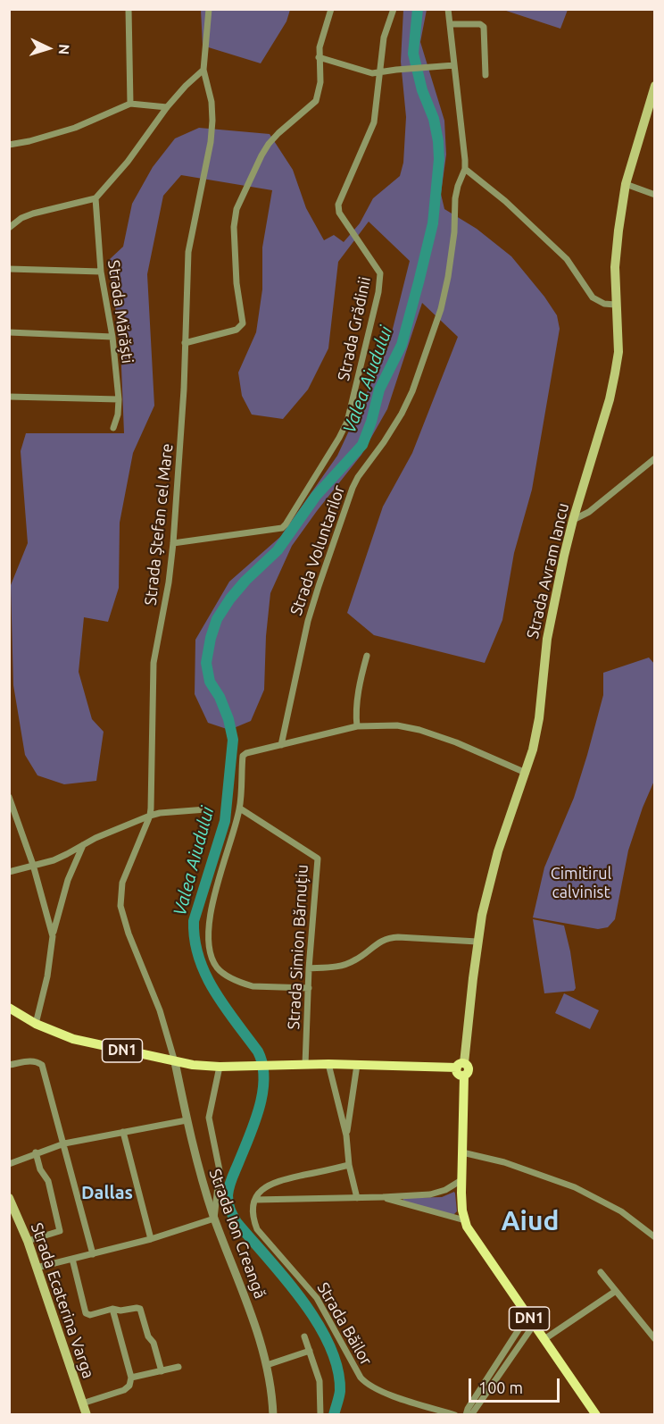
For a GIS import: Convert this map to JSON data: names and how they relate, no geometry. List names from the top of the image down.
{
  "streets": {
    "main road": ["Strada Avram Iancu", "DN1", "Strada Ecaterina Varga"],
    "street": [
      "Strada Mărăști",
      "Strada Grădinii",
      "Strada Ștefan cel Mare",
      "Strada Voluntarilor",
      "Strada Simion Bărnuțiu",
      "Strada Ion Creangă",
      "Strada Băilor"
    ]
  },
  "crossings": [
    ["Strada Grădinii", "Strada Ștefan cel Mare"],
    ["Strada Ștefan cel Mare", "DN1"],
    ["Strada Ștefan cel Mare", "Strada Ion Creangă"],
    ["Strada Avram Iancu", "DN1"],
    ["Strada Simion Bărnuțiu", "DN1"],
    ["DN1", "Strada Ion Creangă"]
  ],
  "districts": ["Dallas", "Aiud"],
  "water": ["Valea Aiudului"],
  "parks": ["Cimitirul calvinist"],
  "scale_bar": "100 m",
  "north": "right"
}
